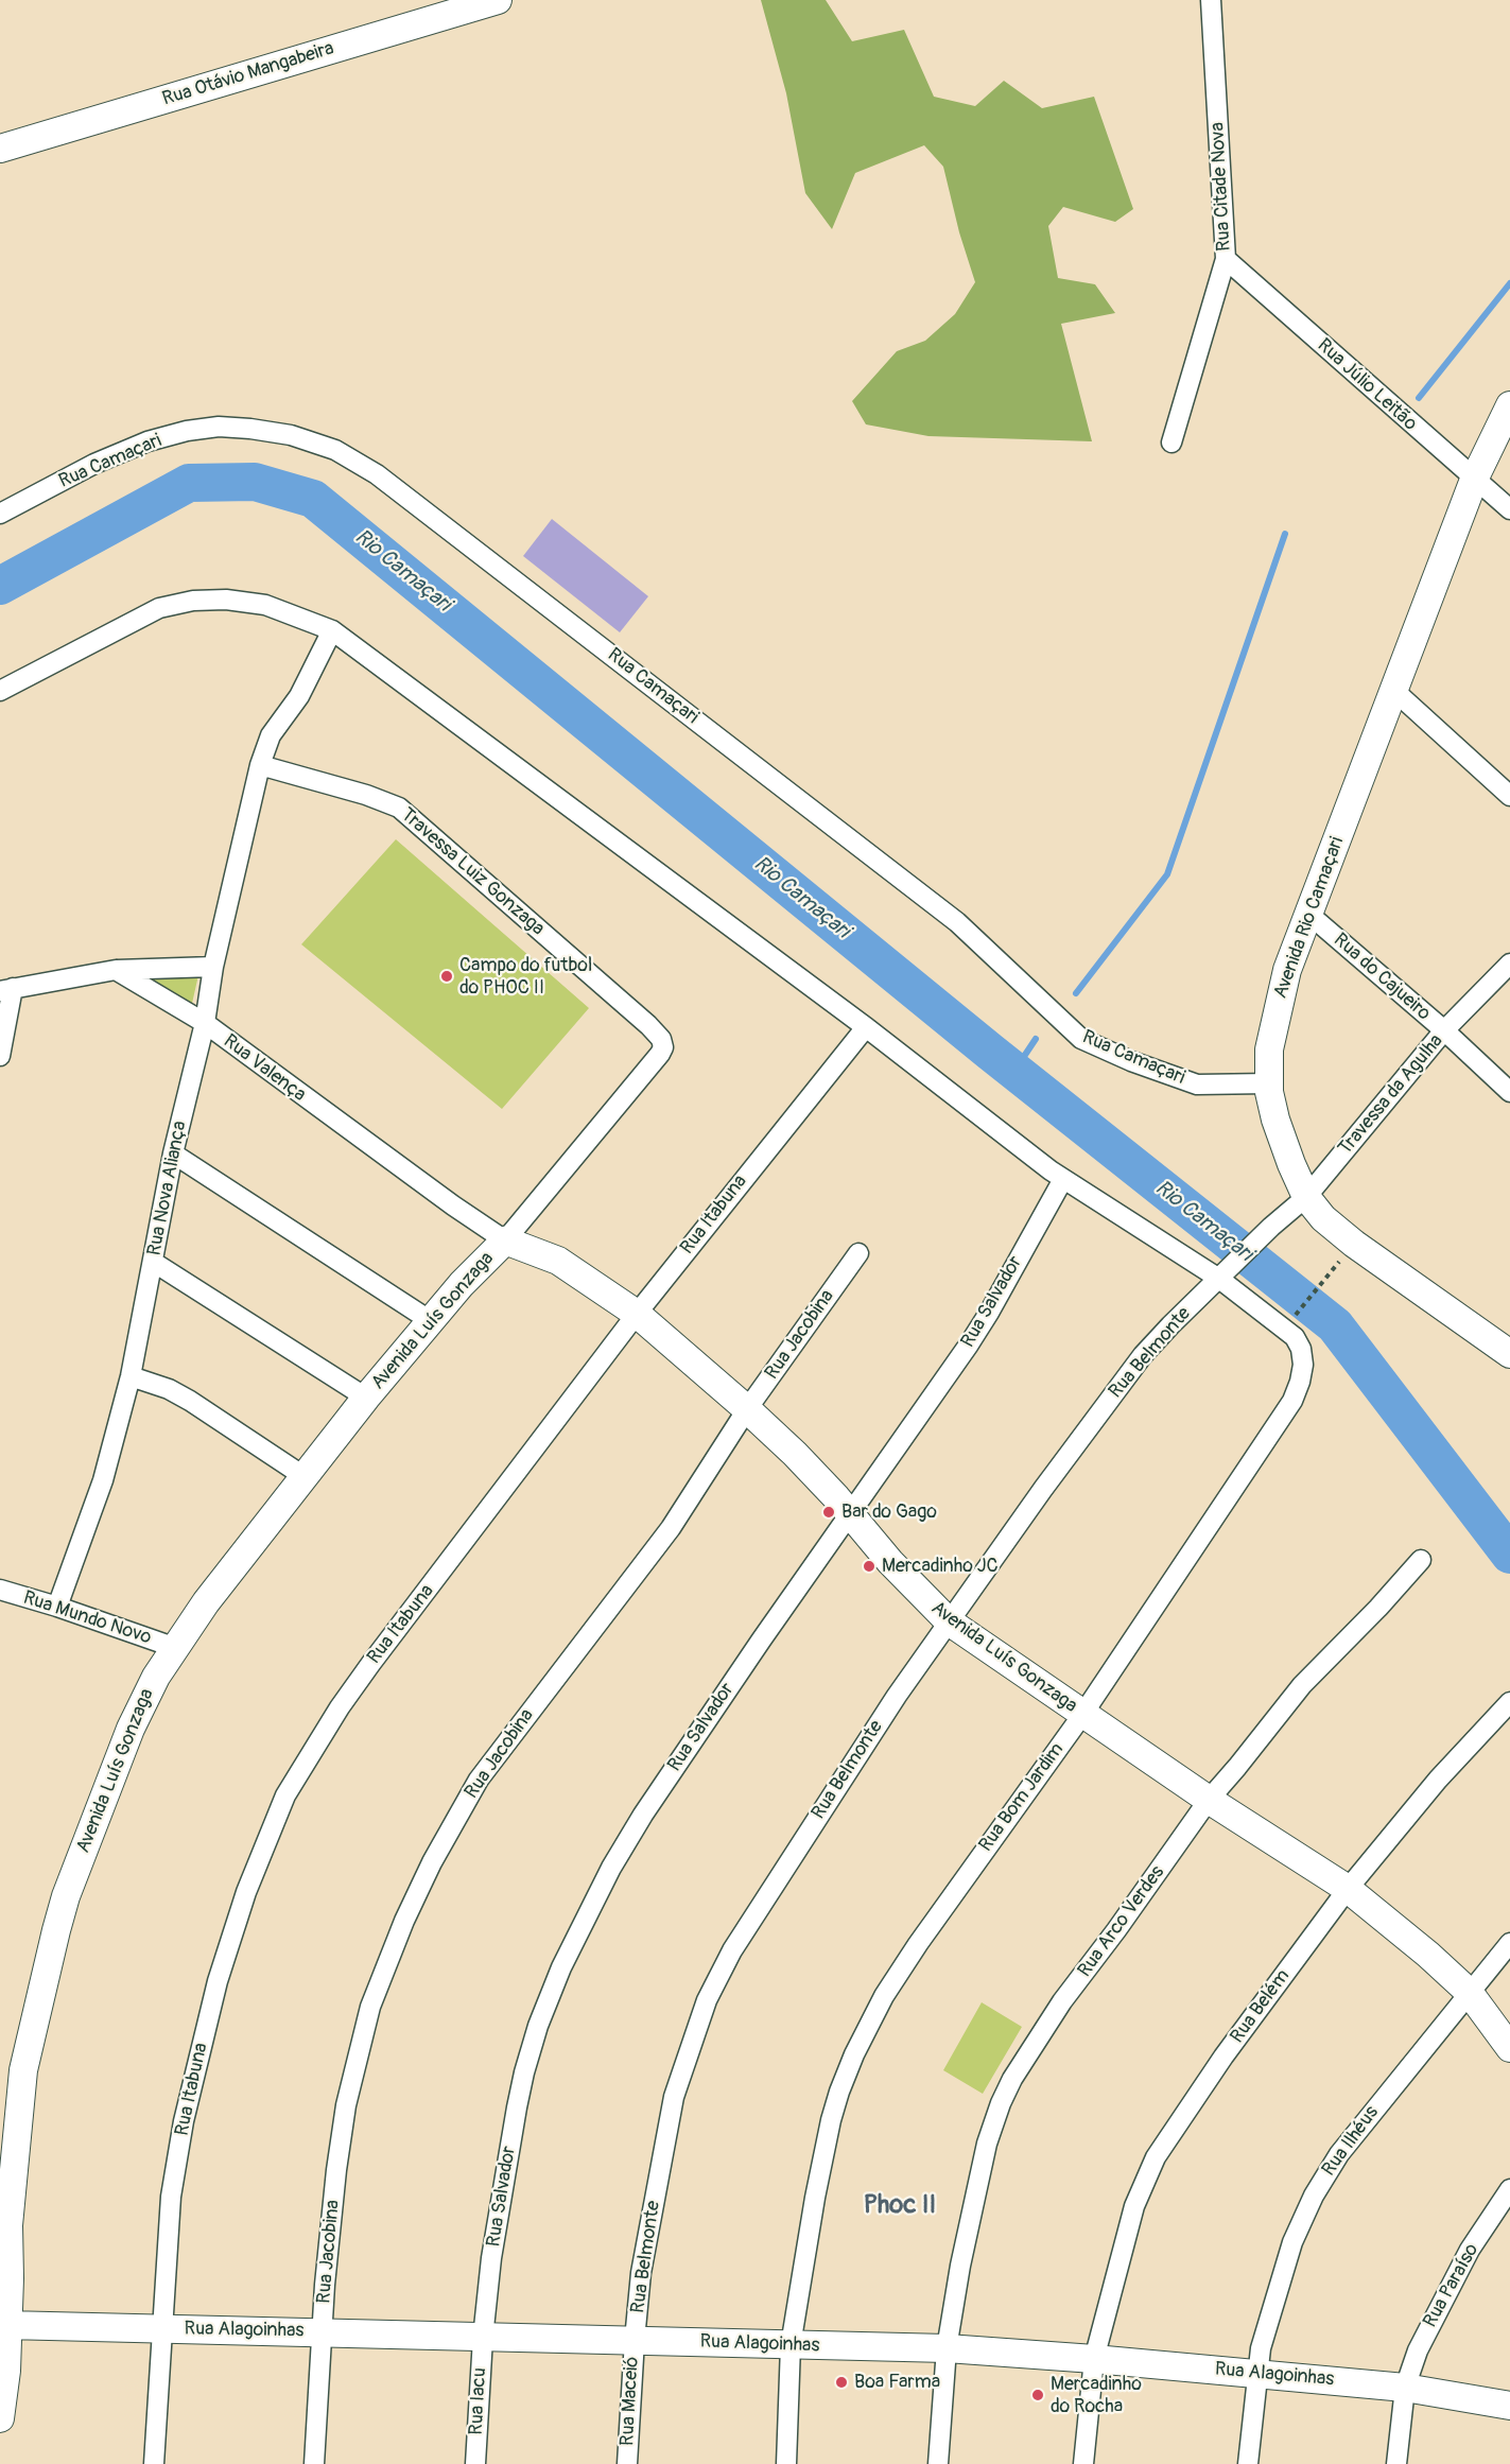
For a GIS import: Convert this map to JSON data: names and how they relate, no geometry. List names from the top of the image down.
{
  "streets": {
    "street": [
      "Rua Otávio Mangabeira",
      "Rua Citade Nova",
      "Rua Júlio Leitão",
      "Rua Camaçari",
      "Travessa Luiz Gonzaga",
      "Avenida Rio Camaçari",
      "Rua do Cajueiro",
      "Rua Valença",
      "Travessa da Agulha",
      "Rua Nova Aliança",
      "Rua Itabuna",
      "Rua Salvador",
      "Avenida Luís Gonzaga",
      "Rua Jacobina",
      "Rua Belmonte",
      "Rua Mundo Novo",
      "Rua Bom Jardim",
      "Rua Arco Verdes",
      "Rua Belém",
      "Rua Ilhéus",
      "Rua Paraíso",
      "Rua Alagoinhas",
      "Rua Iacu",
      "Rua Maceió"
    ]
  },
  "crossings": [
    ["Rua Citade Nova", "Rua Júlio Leitão"],
    ["Rua Júlio Leitão", "Avenida Rio Camaçari"],
    ["Rua Camaçari", "Avenida Rio Camaçari"],
    ["Travessa Luiz Gonzaga", "Rua Valença"],
    ["Travessa Luiz Gonzaga", "Rua Nova Aliança"],
    ["Travessa Luiz Gonzaga", "Avenida Luís Gonzaga"],
    ["Avenida Rio Camaçari", "Rua do Cajueiro"],
    ["Avenida Rio Camaçari", "Travessa da Agulha"],
    ["Rua do Cajueiro", "Travessa da Agulha"],
    ["Rua Valença", "Rua Nova Aliança"],
    ["Rua Valença", "Avenida Luís Gonzaga"],
    ["Travessa da Agulha", "Rua Belmonte"],
    ["Travessa da Agulha", "Rua Bom Jardim"],
    ["Rua Nova Aliança", "Rua Mundo Novo"],
    ["Rua Nova Aliança", "Rua Bom Jardim"],
    ["Rua Itabuna", "Avenida Luís Gonzaga"],
    ["Rua Itabuna", "Rua Bom Jardim"],
    ["Rua Itabuna", "Rua Alagoinhas"],
    ["Rua Salvador", "Avenida Luís Gonzaga"],
    ["Rua Salvador", "Rua Bom Jardim"],
    ["Rua Salvador", "Rua Alagoinhas"],
    ["Rua Salvador", "Rua Iacu"],
    ["Avenida Luís Gonzaga", "Rua Jacobina"],
    ["Avenida Luís Gonzaga", "Rua Belmonte"],
    ["Avenida Luís Gonzaga", "Rua Mundo Novo"],
    ["Avenida Luís Gonzaga", "Rua Bom Jardim"],
    ["Avenida Luís Gonzaga", "Rua Arco Verdes"],
    ["Avenida Luís Gonzaga", "Rua Belém"],
    ["Avenida Luís Gonzaga", "Rua Ilhéus"],
    ["Avenida Luís Gonzaga", "Rua Alagoinhas"],
    ["Rua Jacobina", "Rua Alagoinhas"],
    ["Rua Belmonte", "Rua Bom Jardim"],
    ["Rua Belmonte", "Rua Alagoinhas"],
    ["Rua Belmonte", "Rua Maceió"],
    ["Rua Bom Jardim", "Rua Alagoinhas"],
    ["Rua Arco Verdes", "Rua Alagoinhas"],
    ["Rua Belém", "Rua Alagoinhas"],
    ["Rua Ilhéus", "Rua Alagoinhas"],
    ["Rua Paraíso", "Rua Alagoinhas"],
    ["Rua Alagoinhas", "Rua Iacu"],
    ["Rua Alagoinhas", "Rua Maceió"]
  ],
  "districts": ["Phoc II"],
  "water": ["Rio Camaçari"],
  "places": [
    "Campo do futbol do PHOC II",
    "Bar do Gago",
    "Mercadinho JC",
    "Boa Farma",
    "Mercadinho do Rocha"
  ]
}
